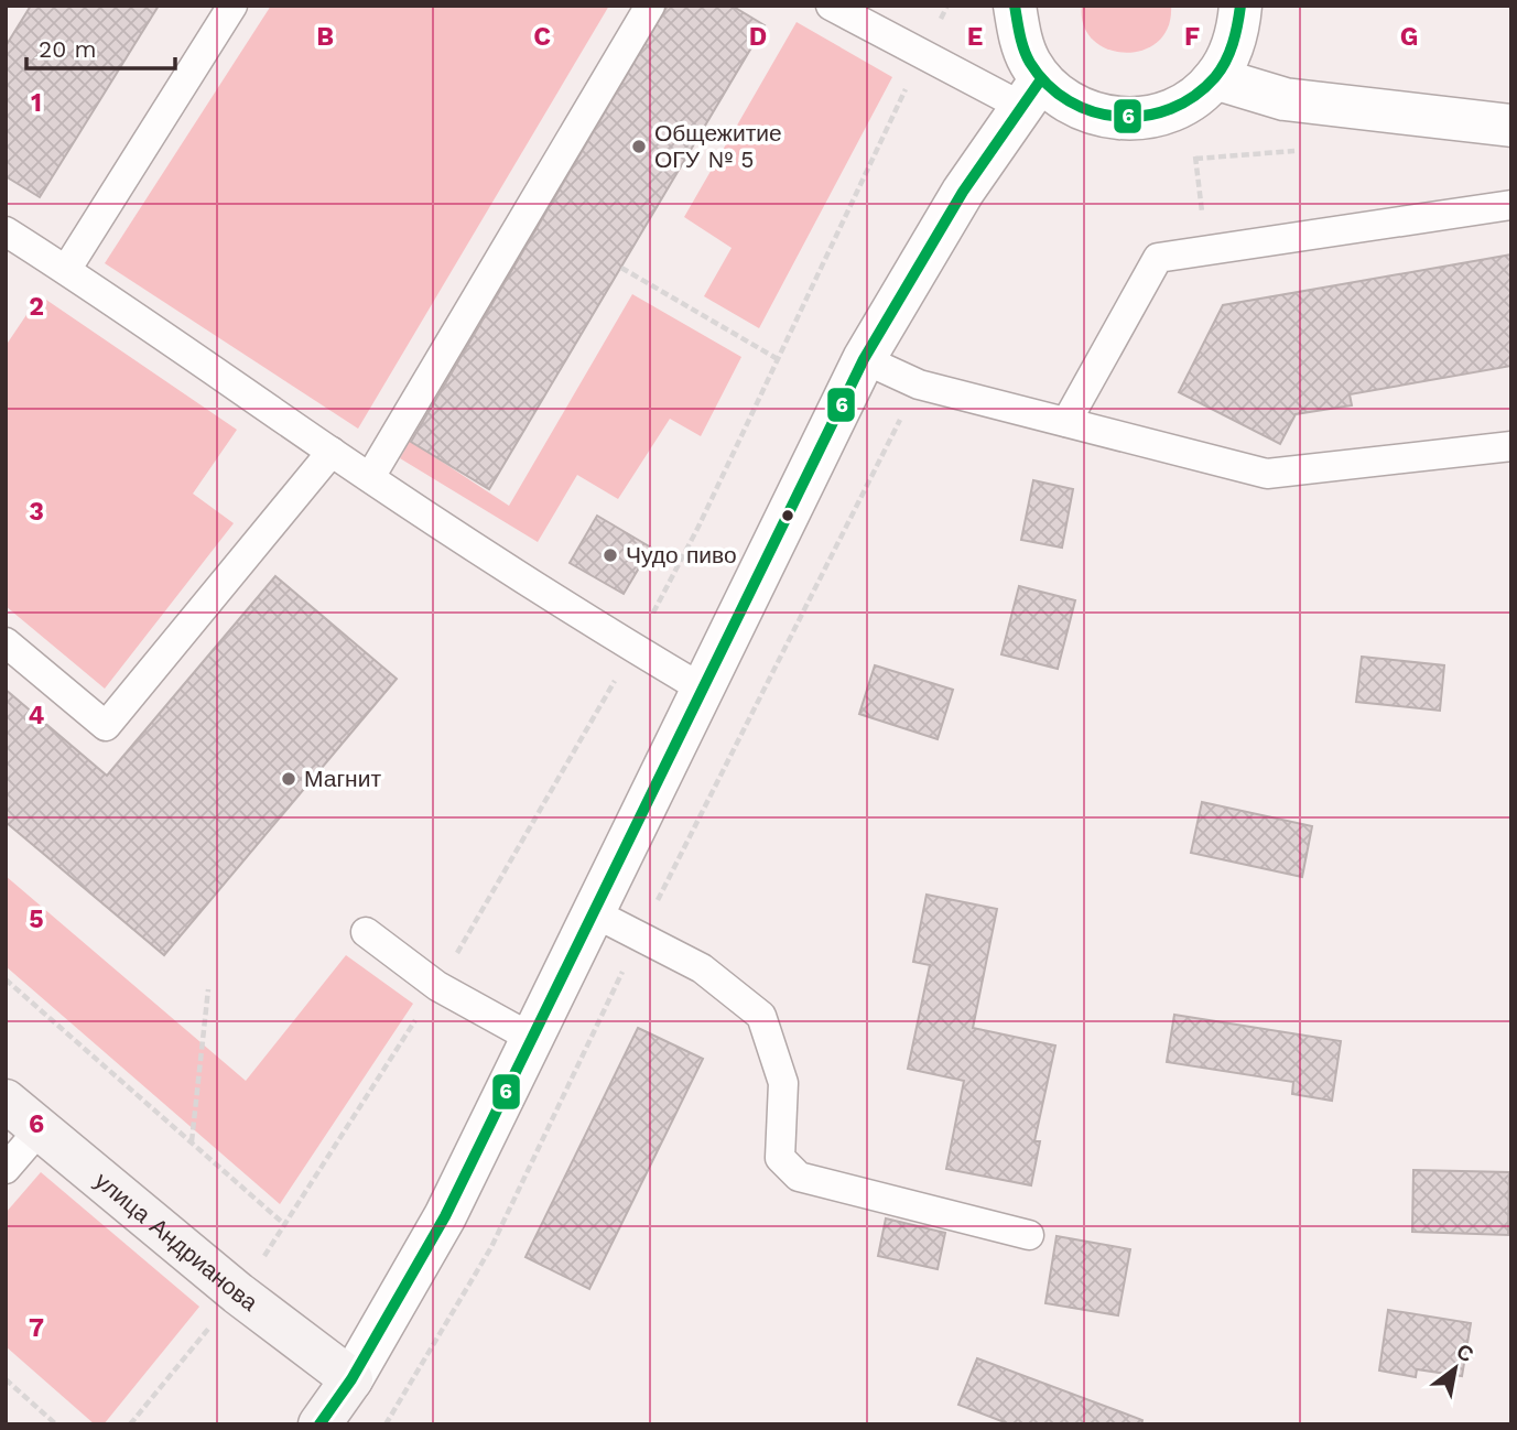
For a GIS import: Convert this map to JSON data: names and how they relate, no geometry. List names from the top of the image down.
{
  "streets": {
    "street": ["улица Андрианова"]
  },
  "places": ["Общежитие ОГУ № 5", "Чудо пиво", "Магнит"],
  "lines": ["transit line 6"],
  "scale_bar": "20 m",
  "north": "top right",
  "grid": {
    "columns": [
      "B",
      "C",
      "D",
      "E",
      "F",
      "G"
    ],
    "rows": [
      "1",
      "2",
      "3",
      "4",
      "5",
      "6",
      "7"
    ]
  }
}
